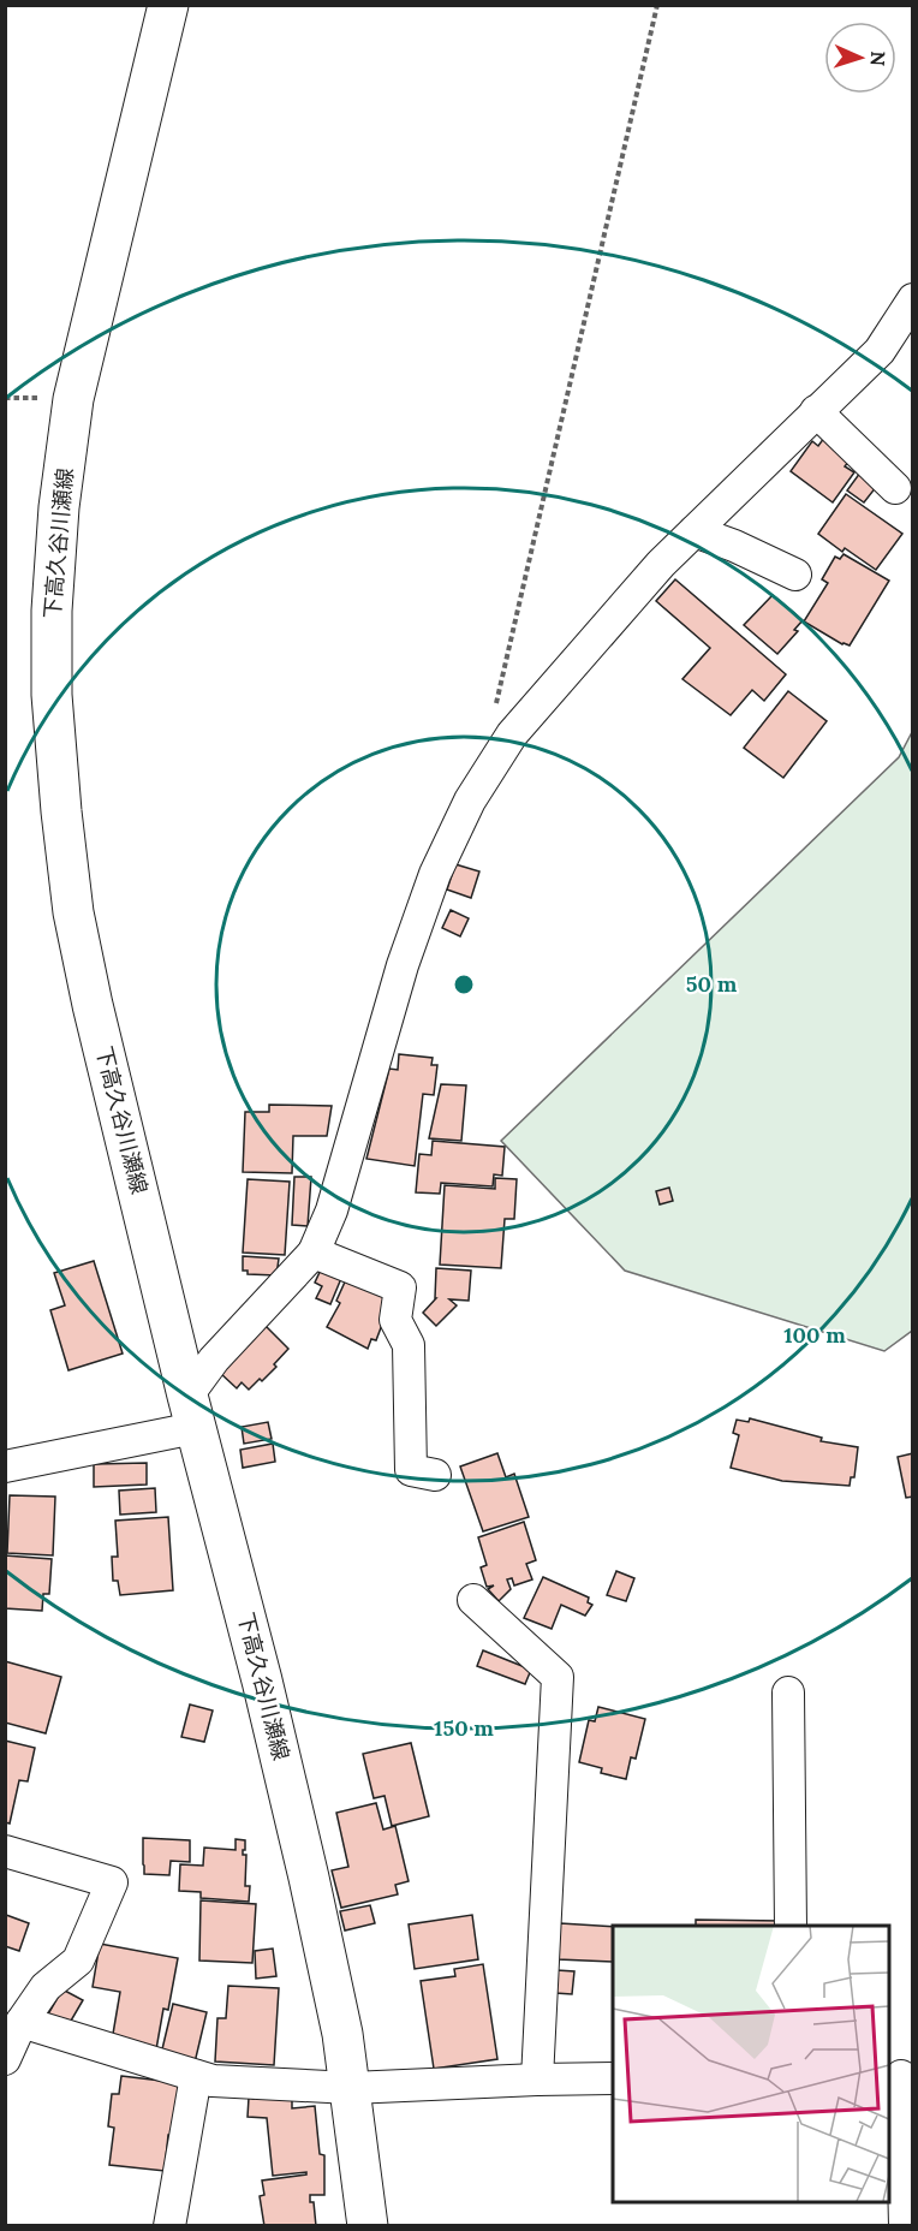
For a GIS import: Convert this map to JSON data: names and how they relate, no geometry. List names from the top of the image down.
{
  "streets": {
    "main road": ["下高久谷川瀬線"]
  },
  "north": "right",
  "rings": ["50 m", "100 m", "150 m"]
}
